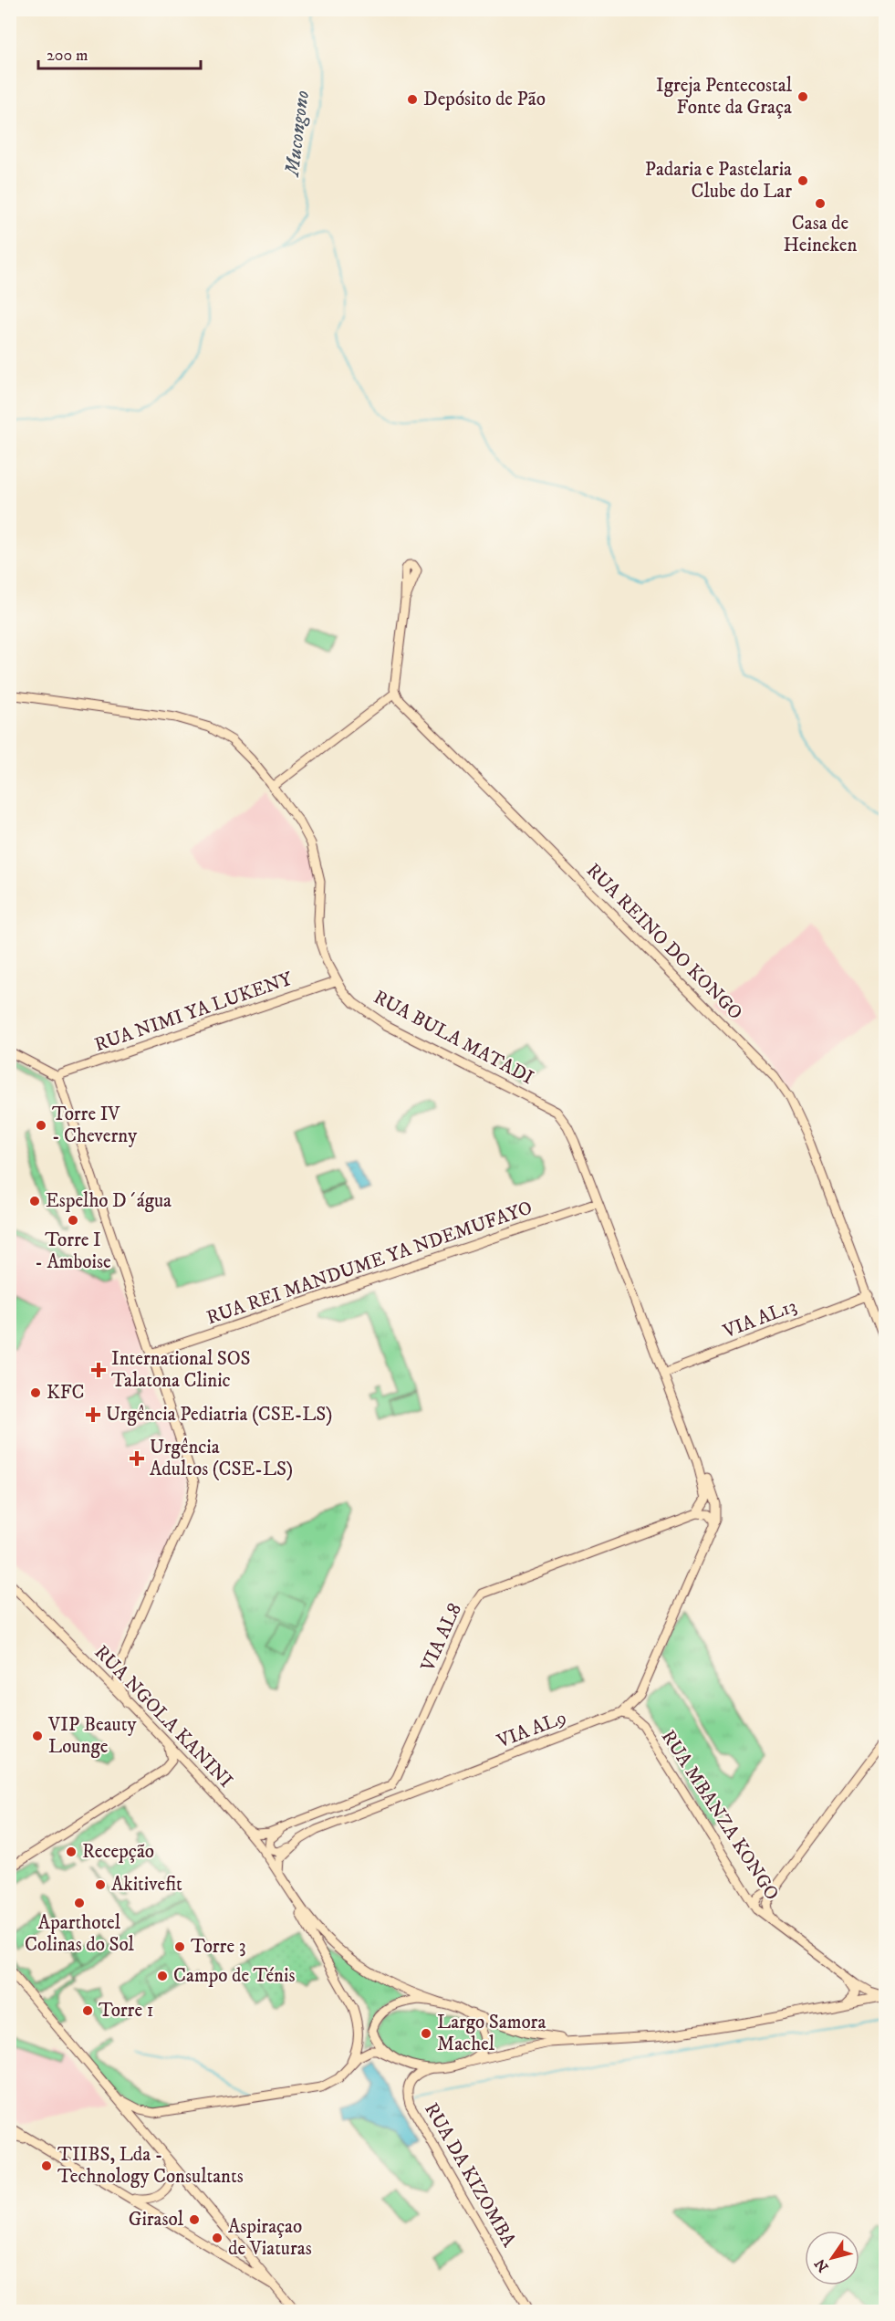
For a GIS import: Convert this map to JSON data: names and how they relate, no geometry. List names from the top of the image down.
{
  "streets": {
    "street": [
      "RUA REINO DO KONGO",
      "RUA NIMI YA LUKENY",
      "RUA BULA MATADI",
      "RUA REI MANDUME YA NDEMUFAYO",
      "VIA AL13",
      "VIA AL8",
      "RUA NGOLA KANINI",
      "VIA AL9",
      "RUA MBANZA KONGO",
      "RUA DA KIZOMBA"
    ]
  },
  "crossings": [
    ["RUA REINO DO KONGO", "VIA AL13"],
    ["RUA NIMI YA LUKENY", "RUA BULA MATADI"],
    ["RUA BULA MATADI", "RUA REI MANDUME YA NDEMUFAYO"],
    ["RUA BULA MATADI", "VIA AL13"],
    ["RUA BULA MATADI", "VIA AL8"],
    ["RUA BULA MATADI", "VIA AL9"],
    ["RUA NGOLA KANINI", "VIA AL9"],
    ["RUA NGOLA KANINI", "RUA DA KIZOMBA"],
    ["VIA AL9", "RUA MBANZA KONGO"]
  ],
  "water": ["Mucongono"],
  "places": {
    "other": [
      "Igreja Pentecostal Fonte da Graça",
      "Depósito de Pão",
      "Padaria e Pastelaria Clube do Lar",
      "Casa de Heineken",
      "Torre IV - Cheverny",
      "Espelho D´água",
      "Torre I - Amboise",
      "KFC",
      "VIP Beauty Lounge",
      "Recepção",
      "Akitivefit",
      "Aparthotel Colinas do Sol",
      "Torre 3",
      "Campo de Ténis",
      "Torre 1",
      "Largo Samora Machel",
      "TIIBS, Lda - Technology Consultants",
      "Girasol",
      "Aspiraçao de Viaturas"
    ],
    "health": ["International SOS Talatona Clinic", "Urgência Pediatria (CSE-LS)", "Urgência Adultos (CSE-LS)"]
  },
  "scale_bar": "200 m",
  "north": "bottom left"
}
